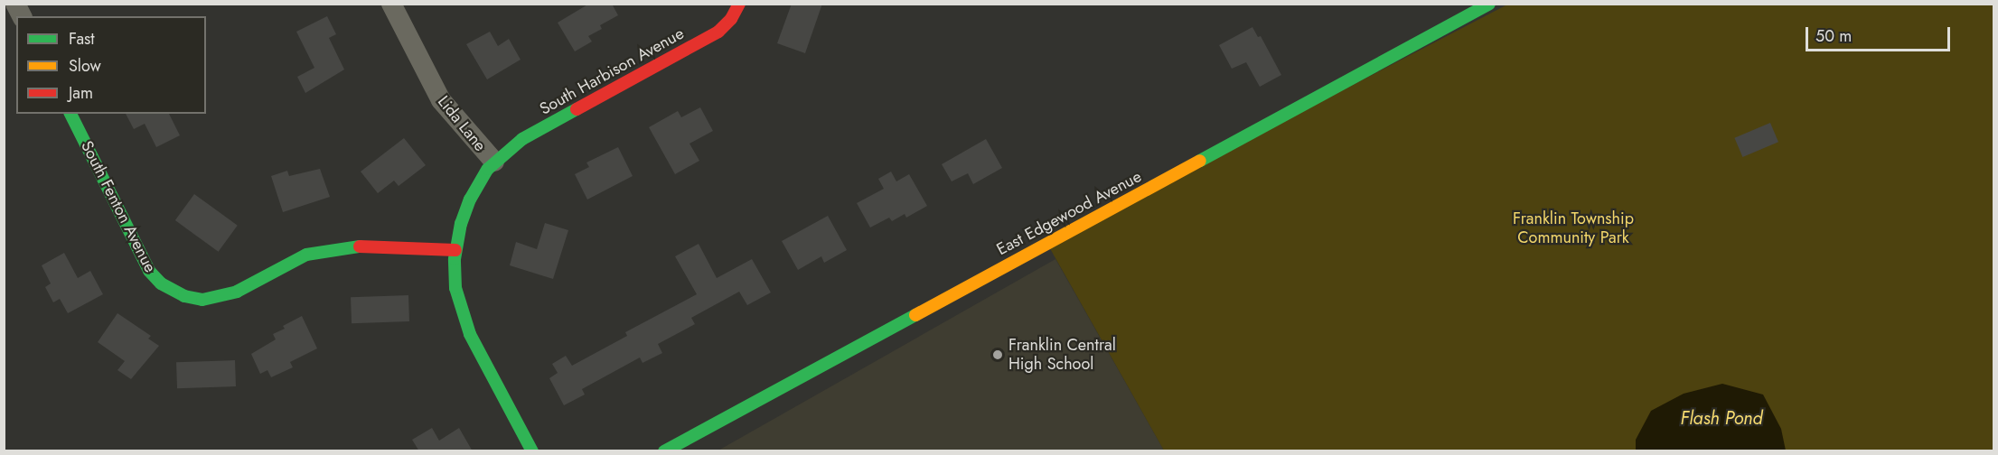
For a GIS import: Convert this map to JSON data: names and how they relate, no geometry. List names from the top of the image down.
{
  "streets": {
    "street": [
      "South Harbison Avenue",
      "Lida Lane",
      "South Fenton Avenue",
      "East Edgewood Avenue"
    ]
  },
  "crossings": [
    ["South Harbison Avenue", "Lida Lane"],
    ["Lida Lane", "South Fenton Avenue"]
  ],
  "water": ["Flash Pond"],
  "parks": ["Franklin Township Community Park"],
  "places": ["Franklin Central High School"],
  "legend": ["Fast", "Slow", "Jam"],
  "scale_bar": "50 m"
}
